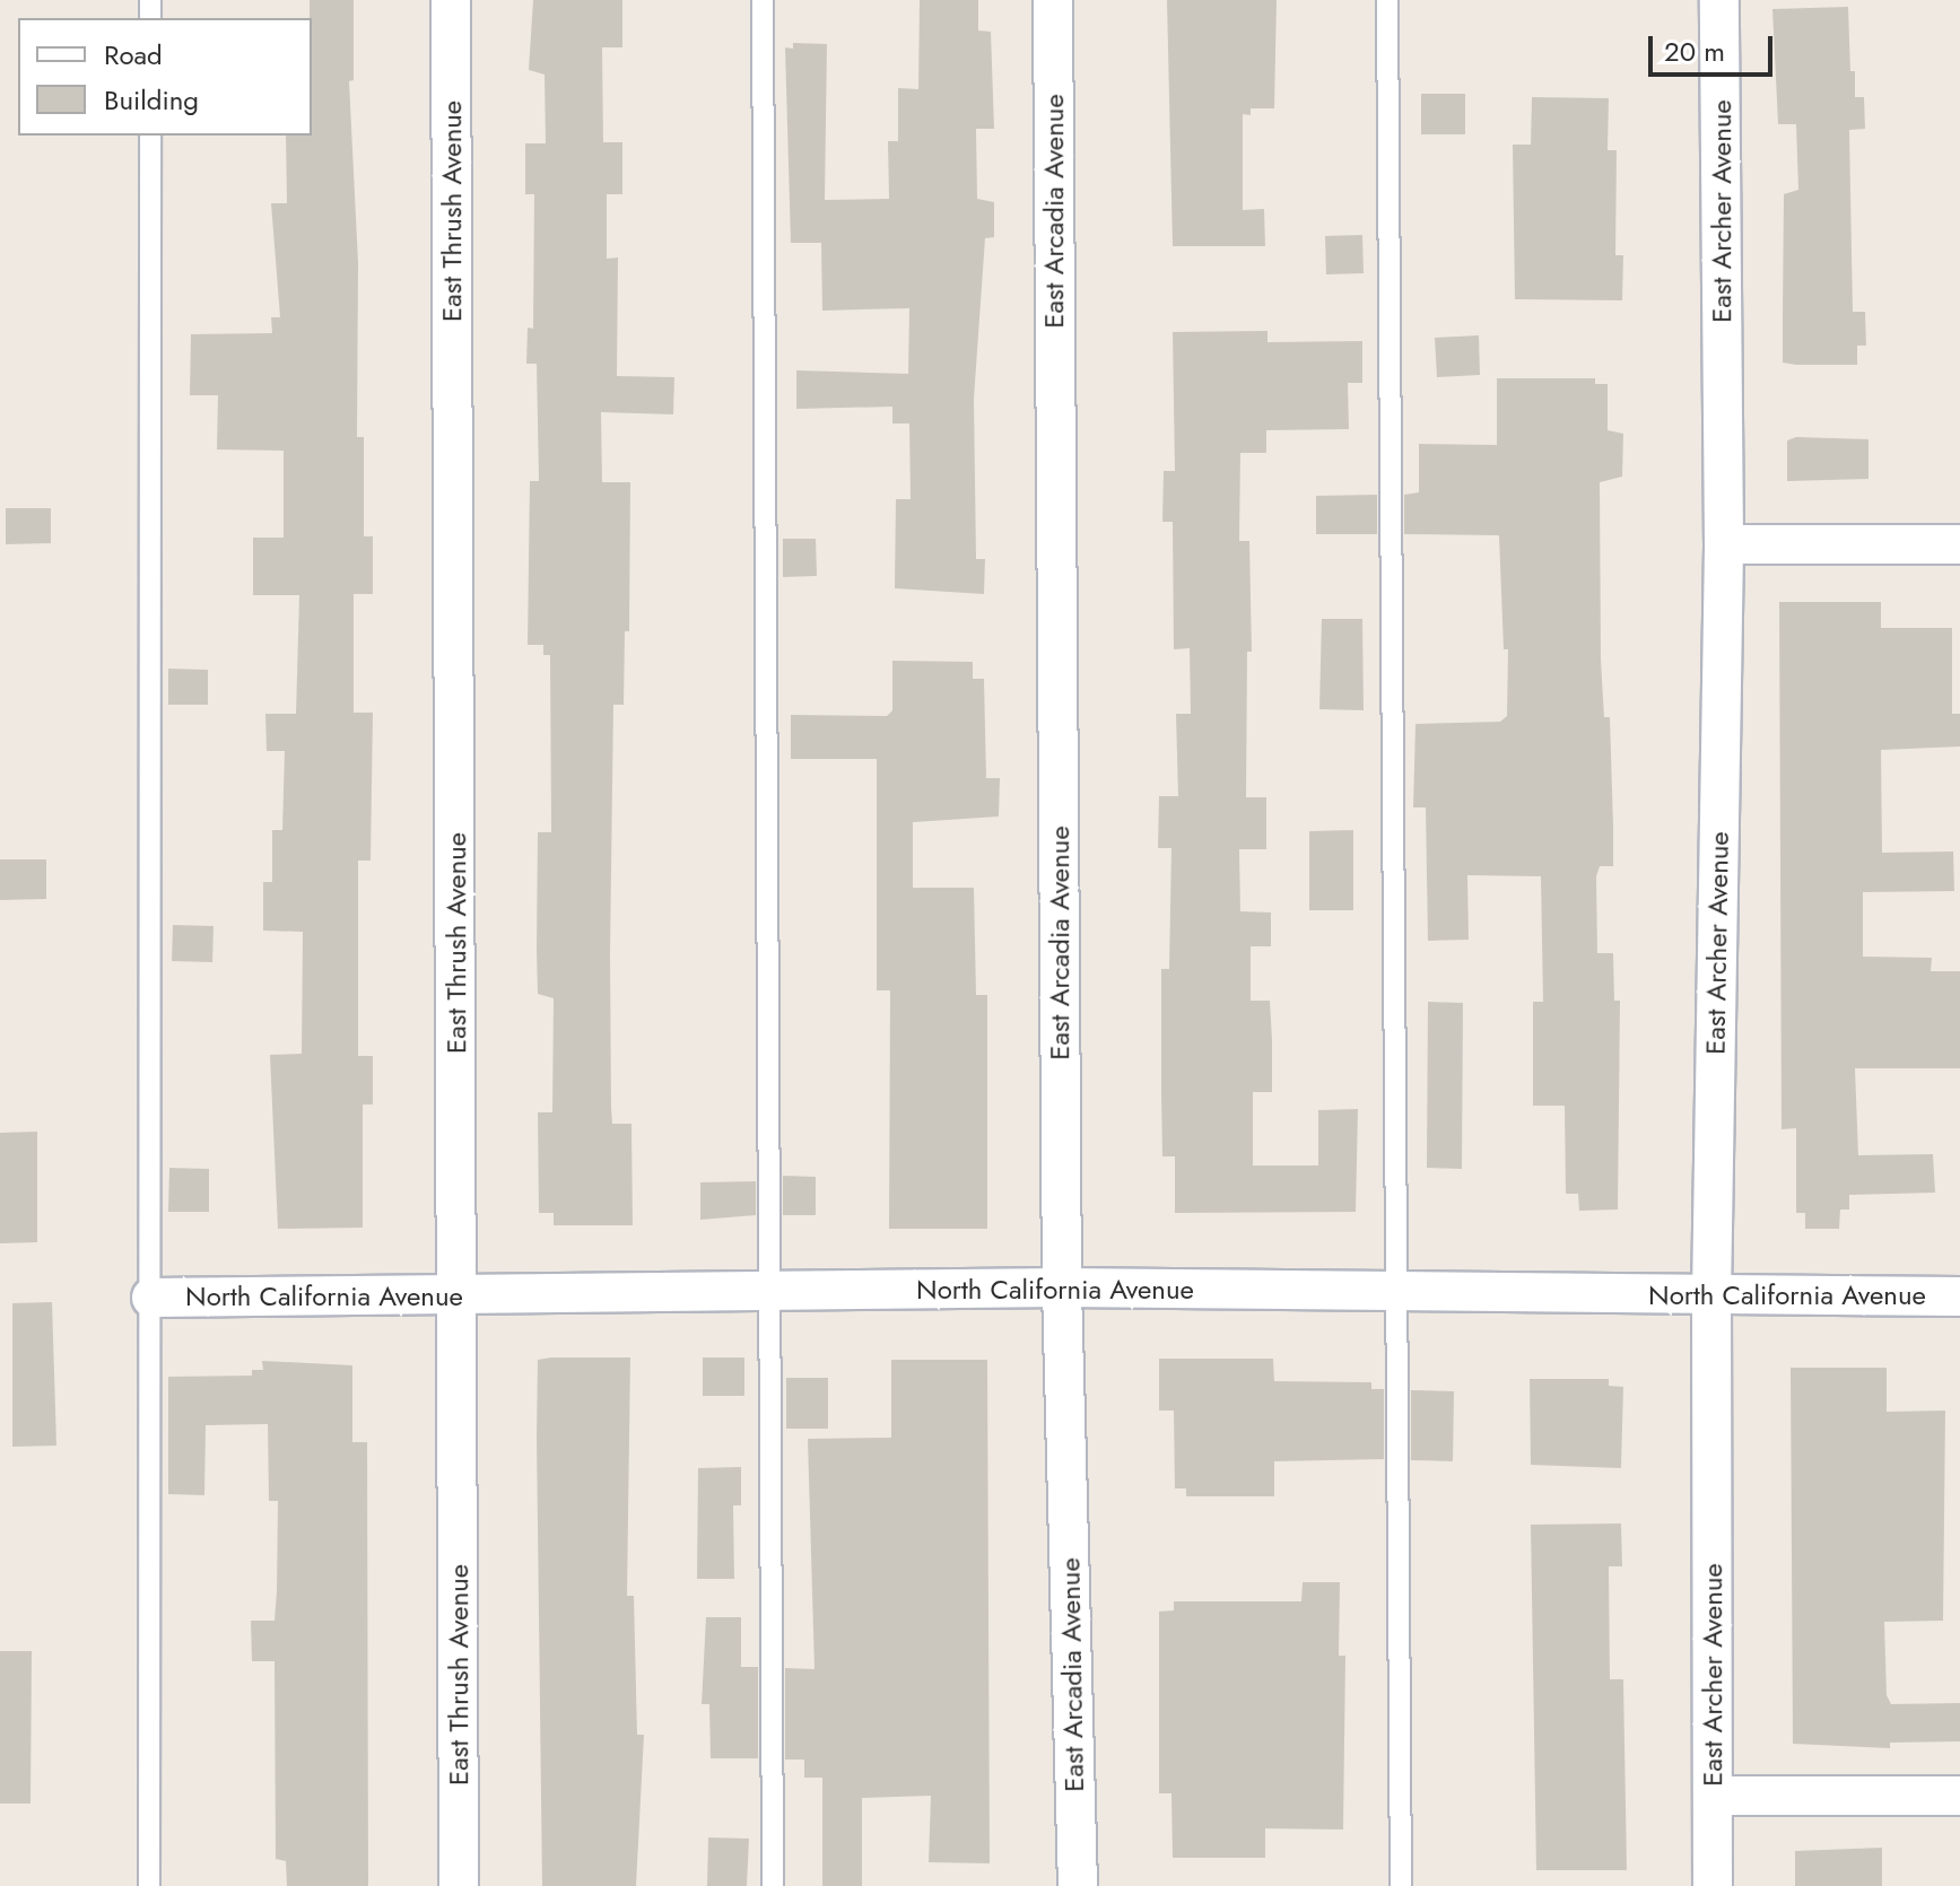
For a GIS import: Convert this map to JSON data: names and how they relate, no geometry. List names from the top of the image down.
{
  "streets": {
    "street": [
      "East Thrush Avenue",
      "East Arcadia Avenue",
      "East Archer Avenue",
      "North California Avenue"
    ]
  },
  "crossings": [
    ["East Thrush Avenue", "North California Avenue"],
    ["East Arcadia Avenue", "North California Avenue"],
    ["East Archer Avenue", "North California Avenue"]
  ],
  "legend": ["Road", "Building"],
  "scale_bar": "20 m"
}
